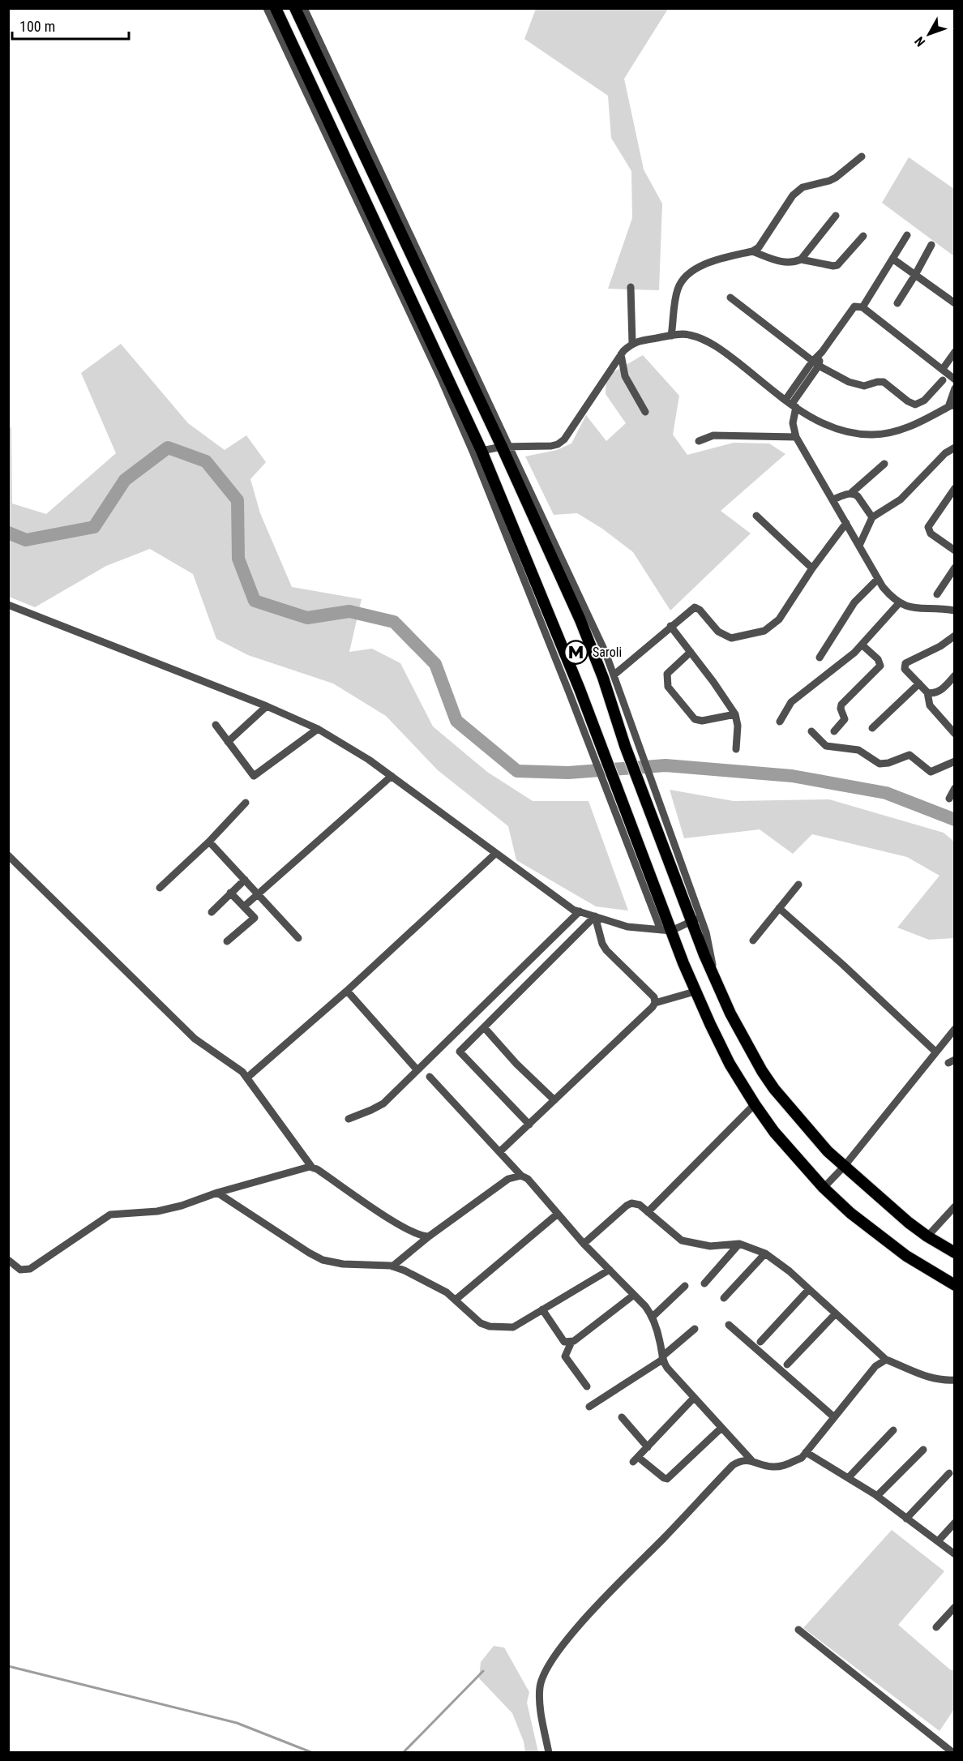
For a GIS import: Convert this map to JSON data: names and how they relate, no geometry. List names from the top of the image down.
{
  "places": {
    "metro station": ["Saroli"]
  },
  "scale_bar": "100 m",
  "north": "bottom left"
}
